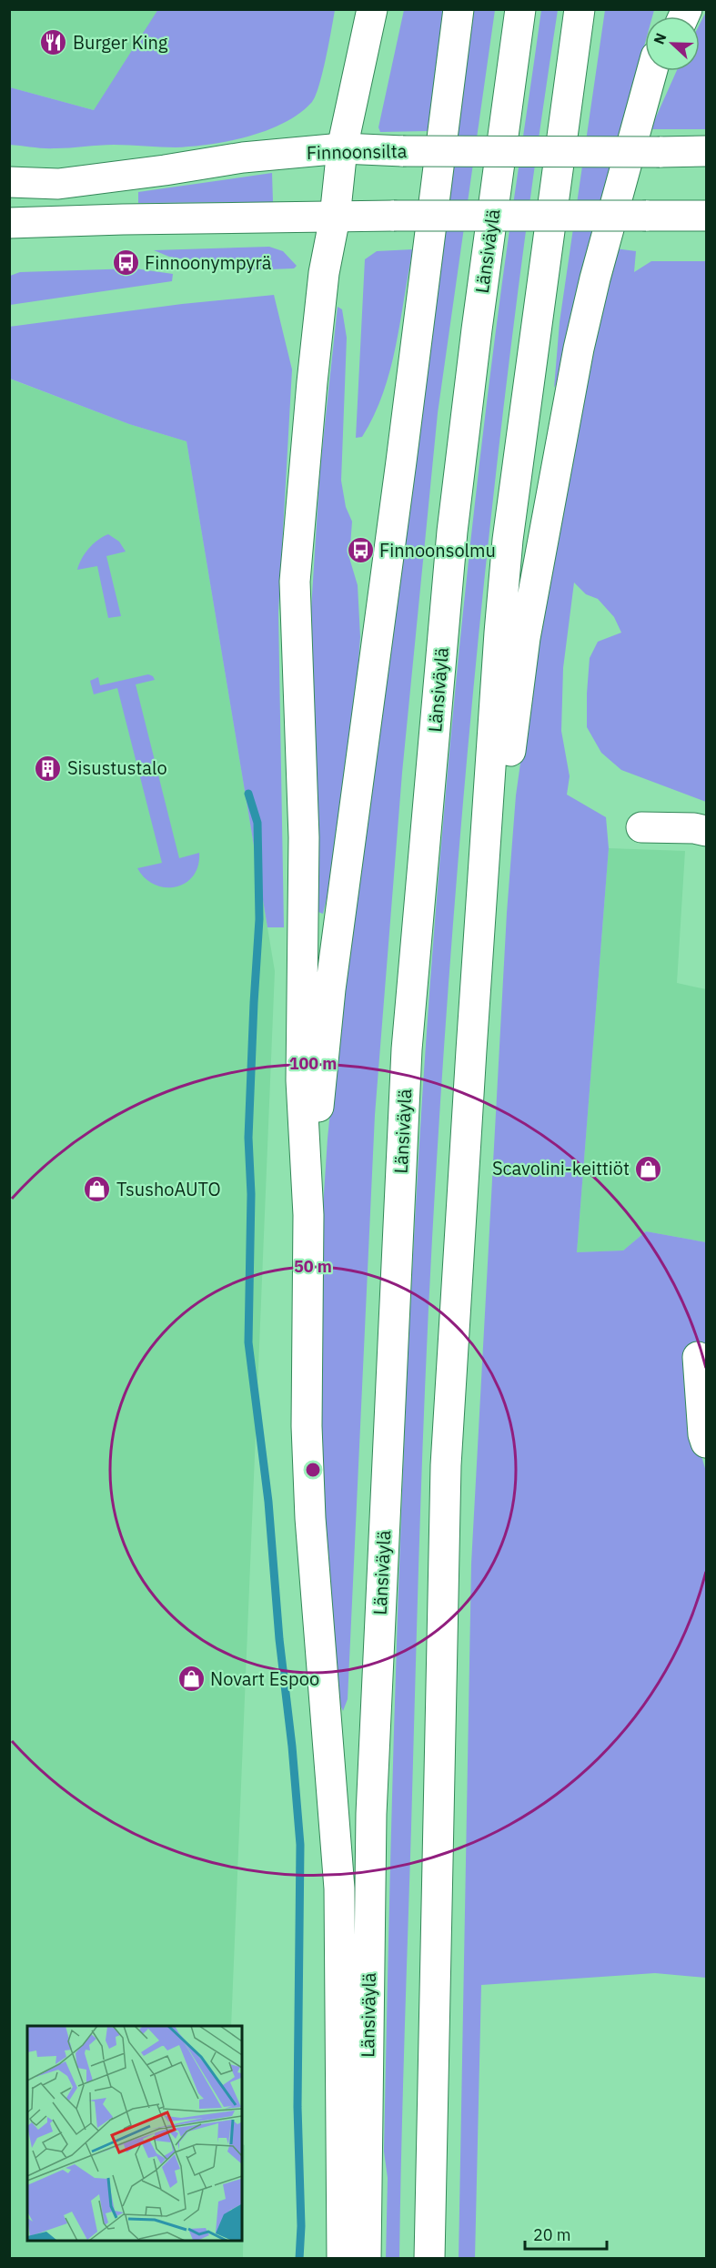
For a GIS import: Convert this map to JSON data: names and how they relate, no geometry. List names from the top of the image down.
{
  "streets": {
    "main road": ["Finnoonsilta", "Länsiväylä"]
  },
  "places": {
    "restaurant": ["Burger King"],
    "bus stop": ["Finnoonympyrä", "Finnoonsolmu"],
    "building": ["Sisustustalo"],
    "shop": ["Scavolini-keittiöt", "TsushoAUTO", "Novart Espoo"]
  },
  "scale_bar": "20 m",
  "north": "left",
  "rings": ["100 m", "50 m"]
}
